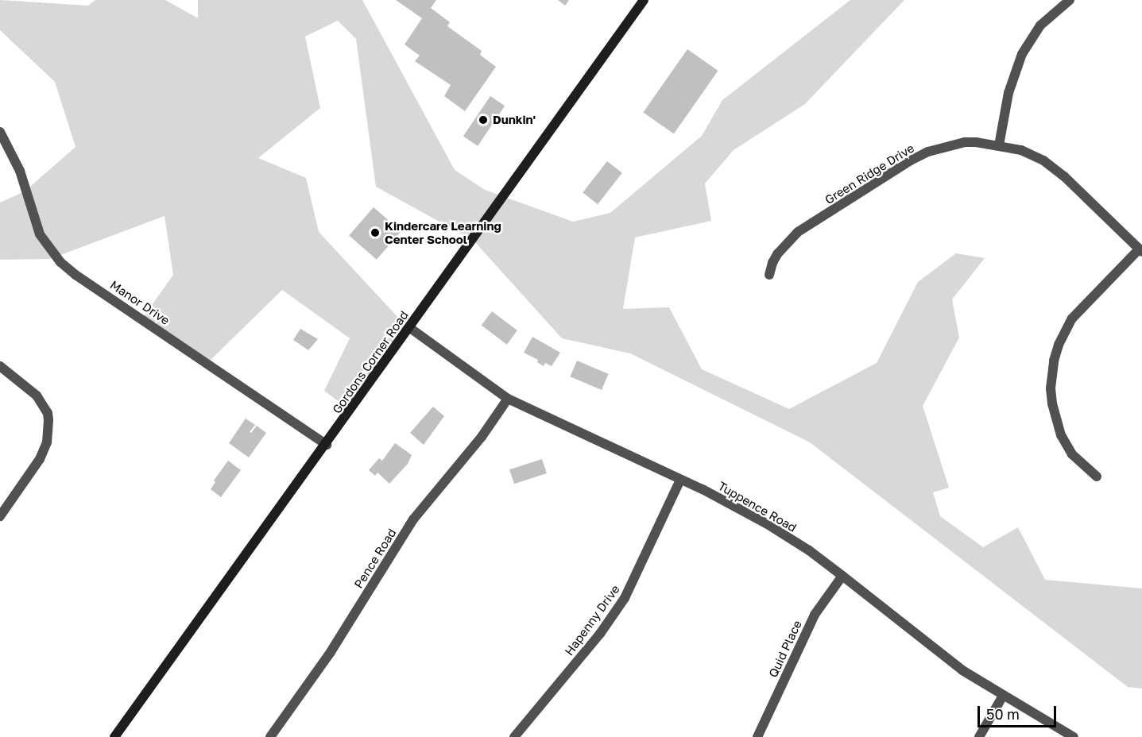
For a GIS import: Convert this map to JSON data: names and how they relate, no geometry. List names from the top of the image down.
{
  "streets": {
    "street": [
      "Green Ridge Drive",
      "Manor Drive",
      "Gordons Corner Road",
      "Tuppence Road",
      "Pence Road",
      "Hapenny Drive",
      "Quid Place"
    ]
  },
  "crossings": [
    ["Manor Drive", "Gordons Corner Road"],
    ["Gordons Corner Road", "Tuppence Road"],
    ["Tuppence Road", "Pence Road"],
    ["Tuppence Road", "Hapenny Drive"],
    ["Tuppence Road", "Quid Place"]
  ],
  "places": ["Dunkin'", "Kindercare Learning Center School"],
  "scale_bar": "50 m"
}
